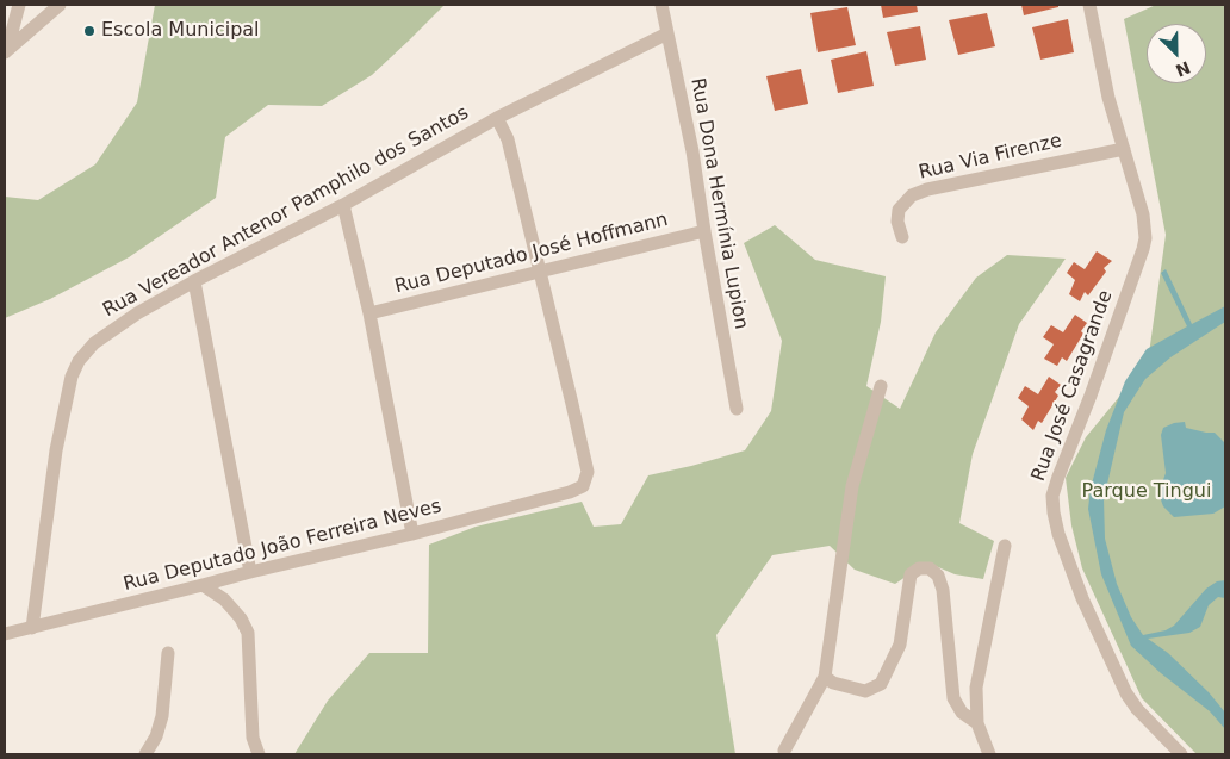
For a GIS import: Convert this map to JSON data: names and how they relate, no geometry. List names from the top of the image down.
{
  "streets": {
    "street": [
      "Rua Via Firenze",
      "Rua Dona Hermínia Lupion",
      "Rua Vereador Antenor Pamphilo dos Santos",
      "Rua Deputado José Hoffmann",
      "Rua José Casagrande",
      "Rua Deputado João Ferreira Neves"
    ]
  },
  "crossings": [
    ["Rua Via Firenze", "Rua José Casagrande"],
    ["Rua Dona Hermínia Lupion", "Rua Vereador Antenor Pamphilo dos Santos"],
    ["Rua Dona Hermínia Lupion", "Rua Deputado José Hoffmann"],
    ["Rua Vereador Antenor Pamphilo dos Santos", "Rua Deputado João Ferreira Neves"],
    ["Rua Deputado José Hoffmann", "Rua Deputado João Ferreira Neves"]
  ],
  "parks": ["Parque Tingui"],
  "places": ["Escola Municipal"],
  "north": "bottom right"
}
